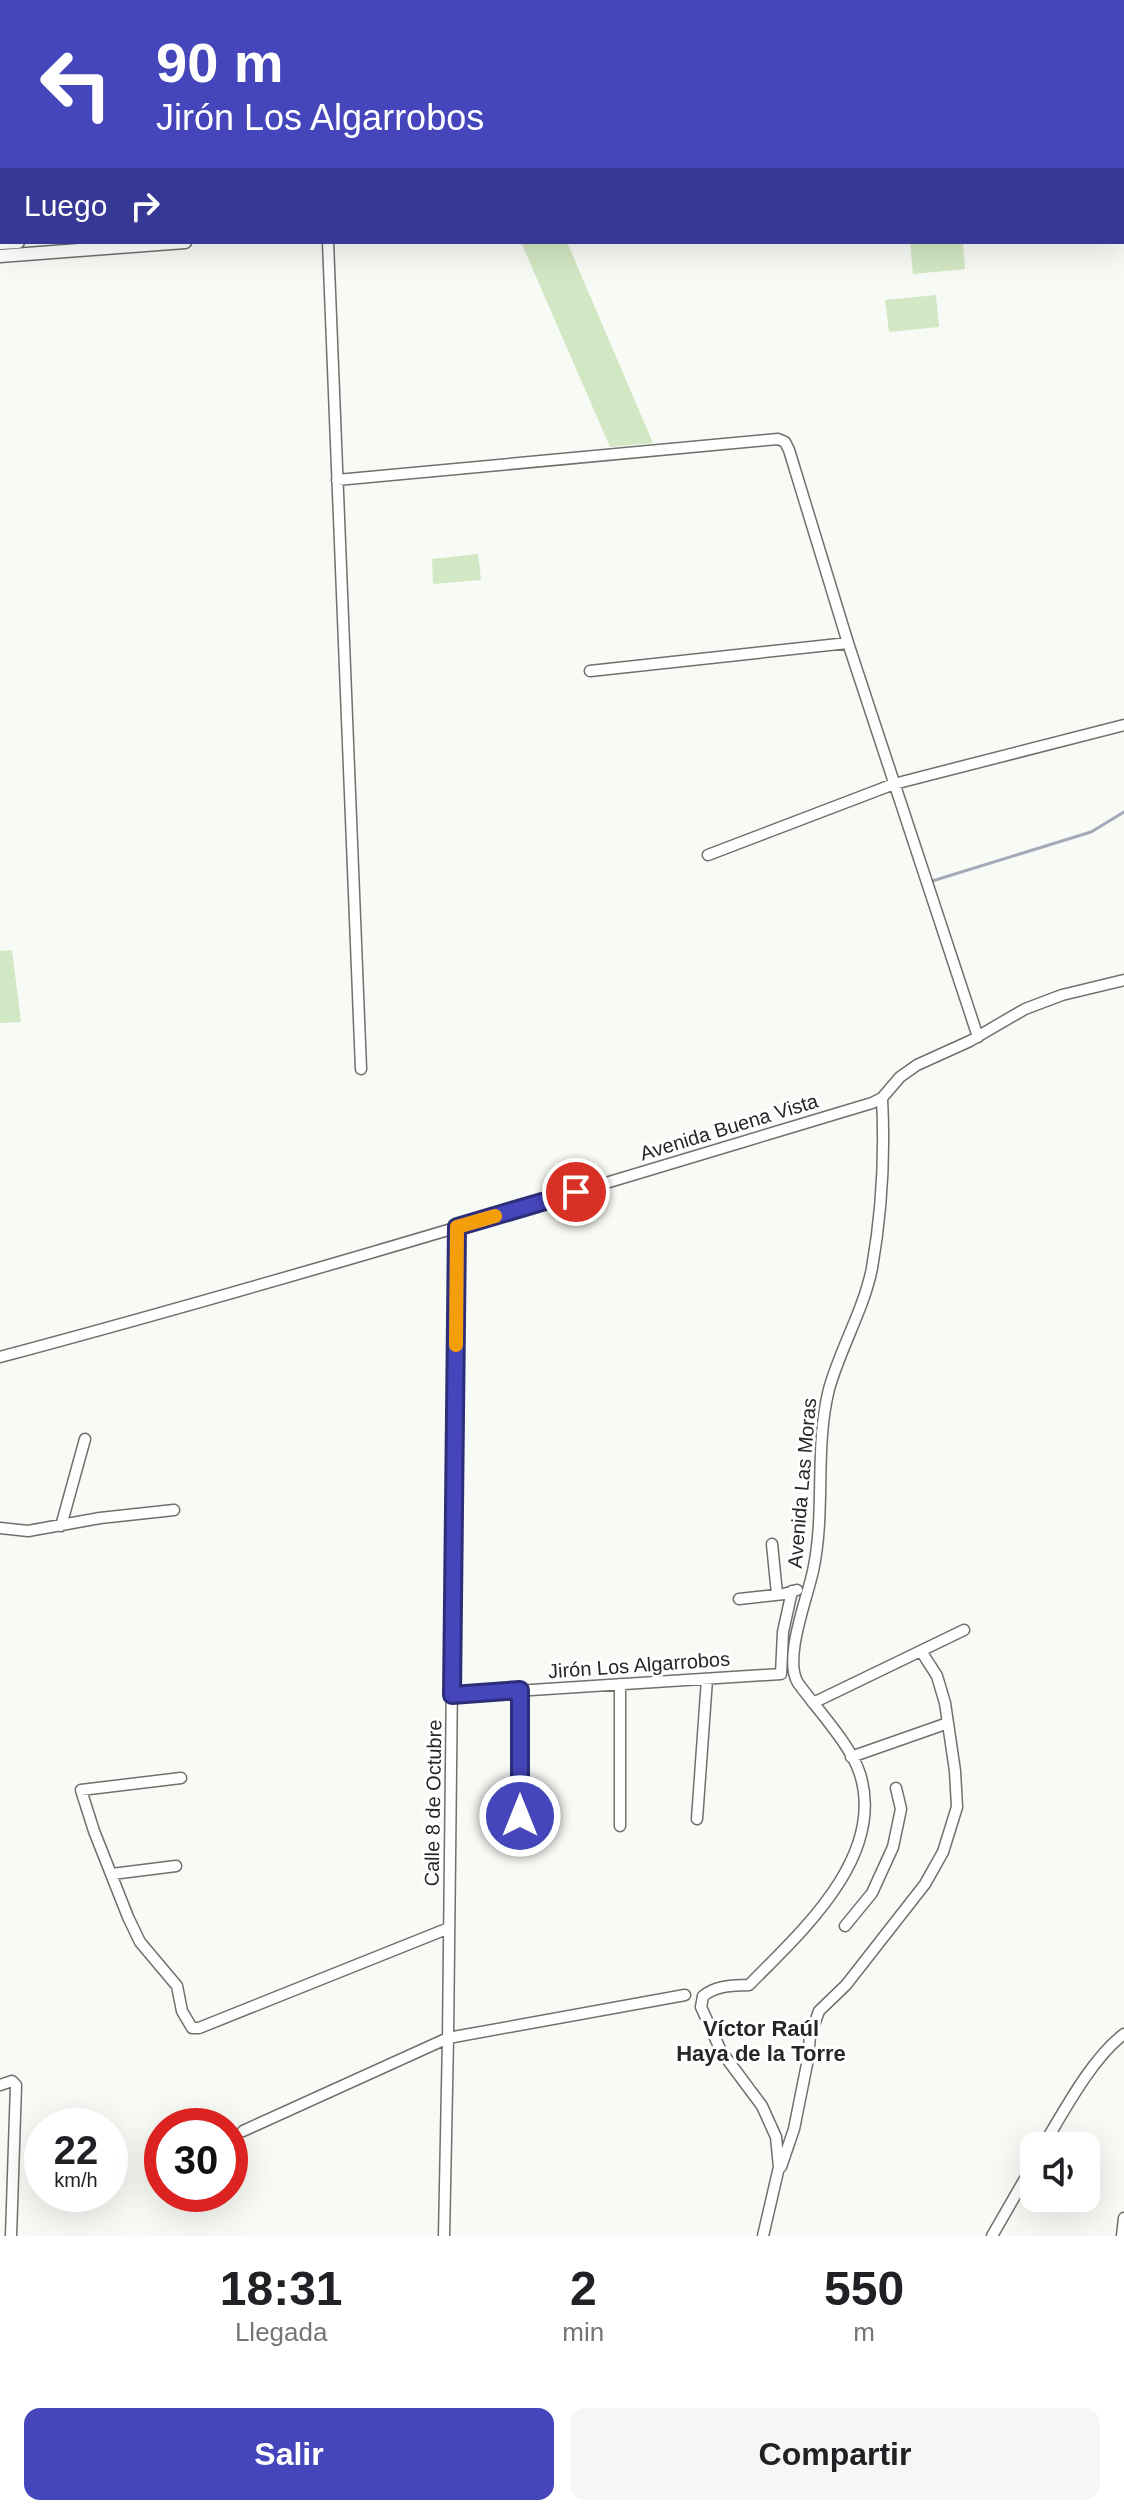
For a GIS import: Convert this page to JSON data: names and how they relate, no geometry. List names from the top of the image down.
{
  "streets": {
    "street": [
      "Avenida Buena Vista",
      "Avenida Las Moras",
      "Jirón Los Algarrobos",
      "Calle 8 de Octubre"
    ]
  },
  "crossings": [
    ["Avenida Buena Vista", "Avenida Las Moras"],
    ["Avenida Buena Vista", "Calle 8 de Octubre"],
    ["Jirón Los Algarrobos", "Calle 8 de Octubre"]
  ],
  "districts": ["Víctor Raúl Haya de la Torre"],
  "page": {
    "turn": ["90 m", "Jirón Los Algarrobos"],
    "then": "Luego",
    "speed": "22 km/h",
    "limit": "30",
    "eta": [
      "18:31",
      "Llegada",
      "2",
      "min",
      "550",
      "m"
    ],
    "buttons": ["Salir", "Compartir"]
  }
}
